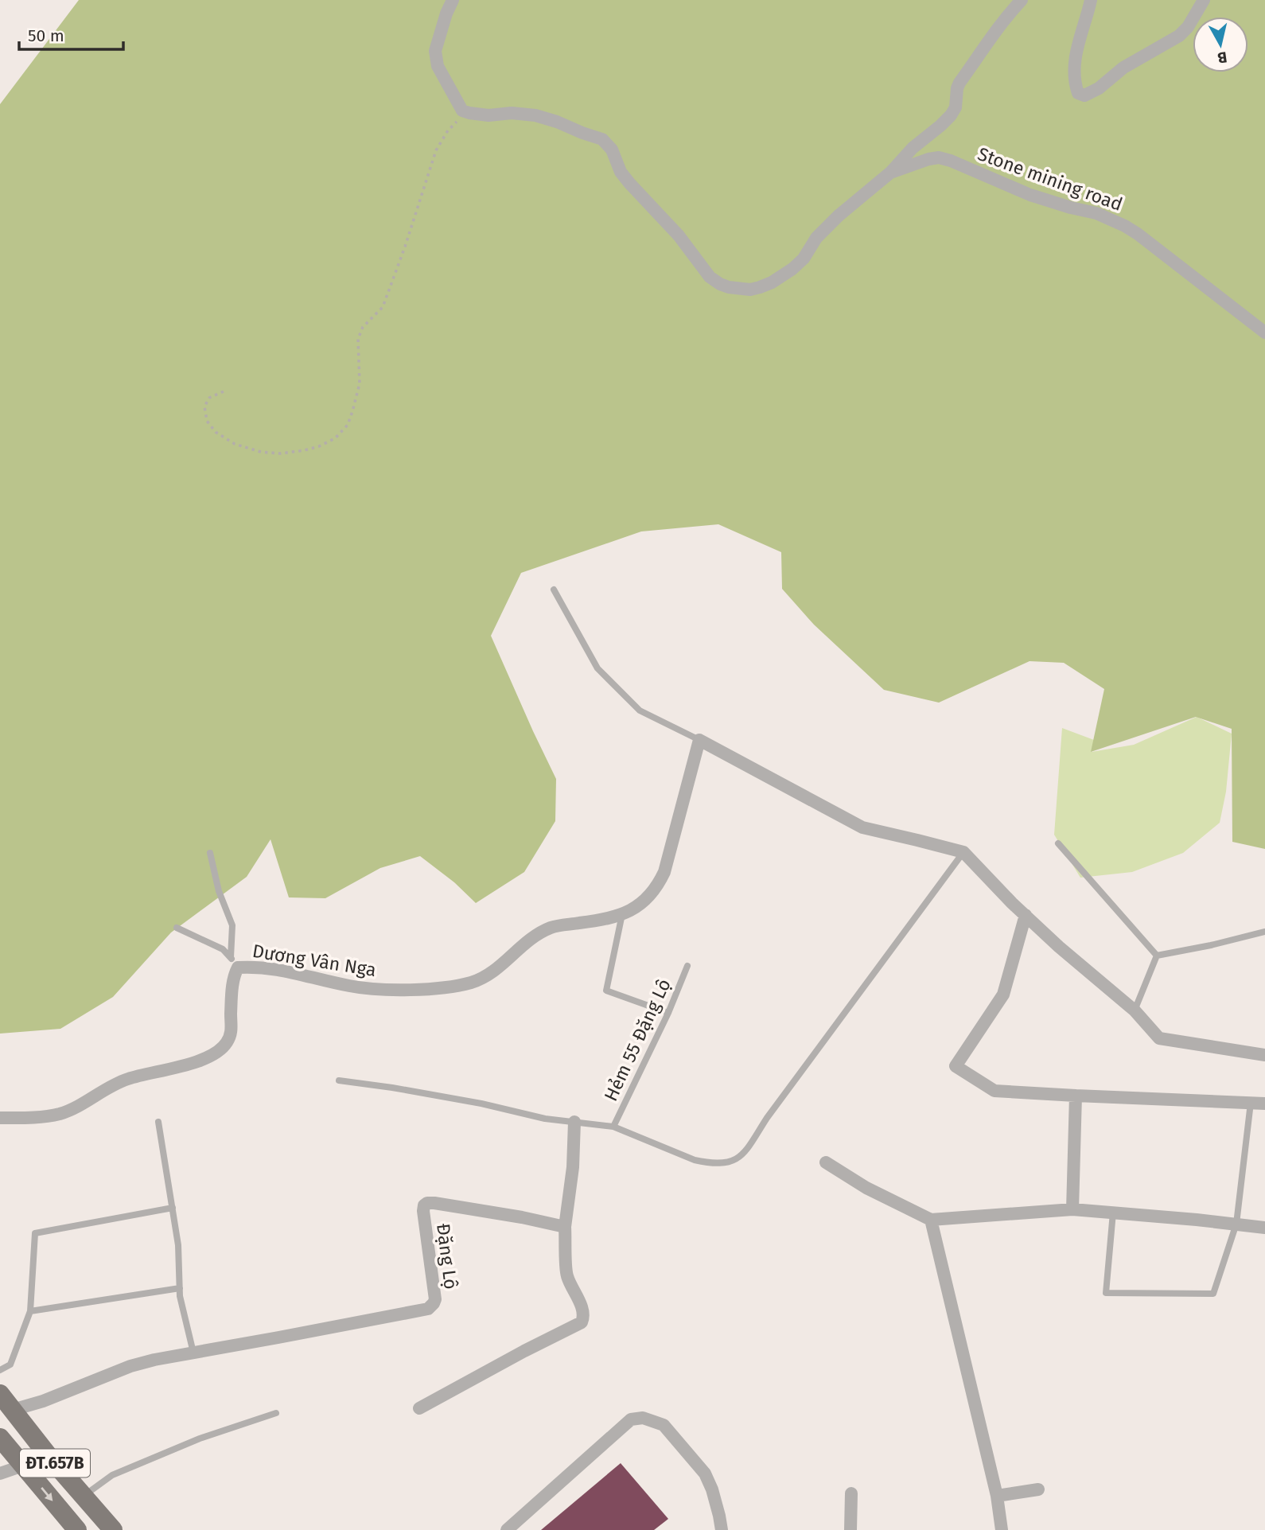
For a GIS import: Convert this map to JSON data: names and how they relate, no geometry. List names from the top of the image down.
{
  "streets": {
    "main road": ["ĐT.657B"],
    "street": ["Stone mining road", "Dương Vân Nga", "Đặng Lộ"],
    "lane": ["Hẻm 55 Đặng Lộ"]
  },
  "crossings": [
    ["Đặng Lộ", "ĐT.657B"]
  ],
  "scale_bar": "50 m",
  "north": "bottom"
}
